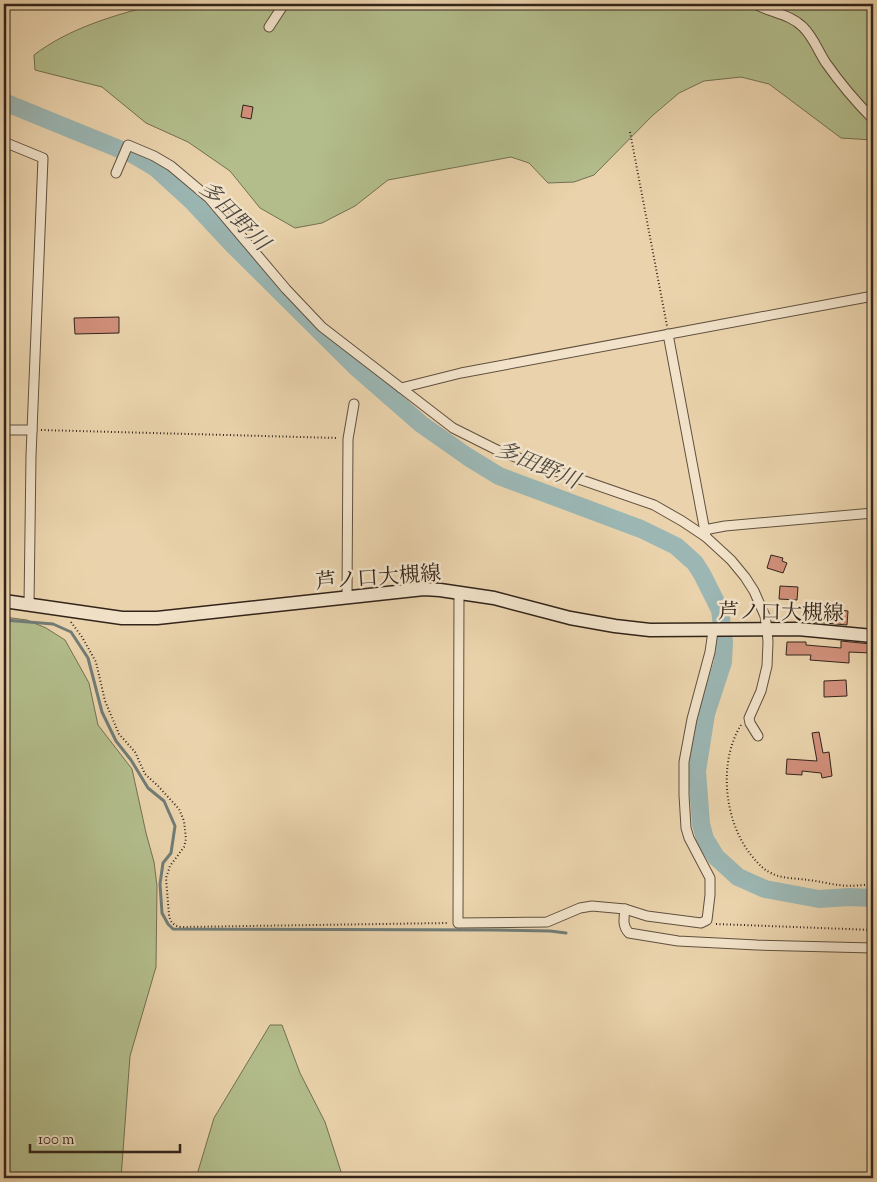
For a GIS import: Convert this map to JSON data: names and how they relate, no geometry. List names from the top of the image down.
{
  "streets": {
    "main road": ["芦ノ口大槻線"]
  },
  "water": ["多田野川"],
  "scale_bar": "100 m"
}
